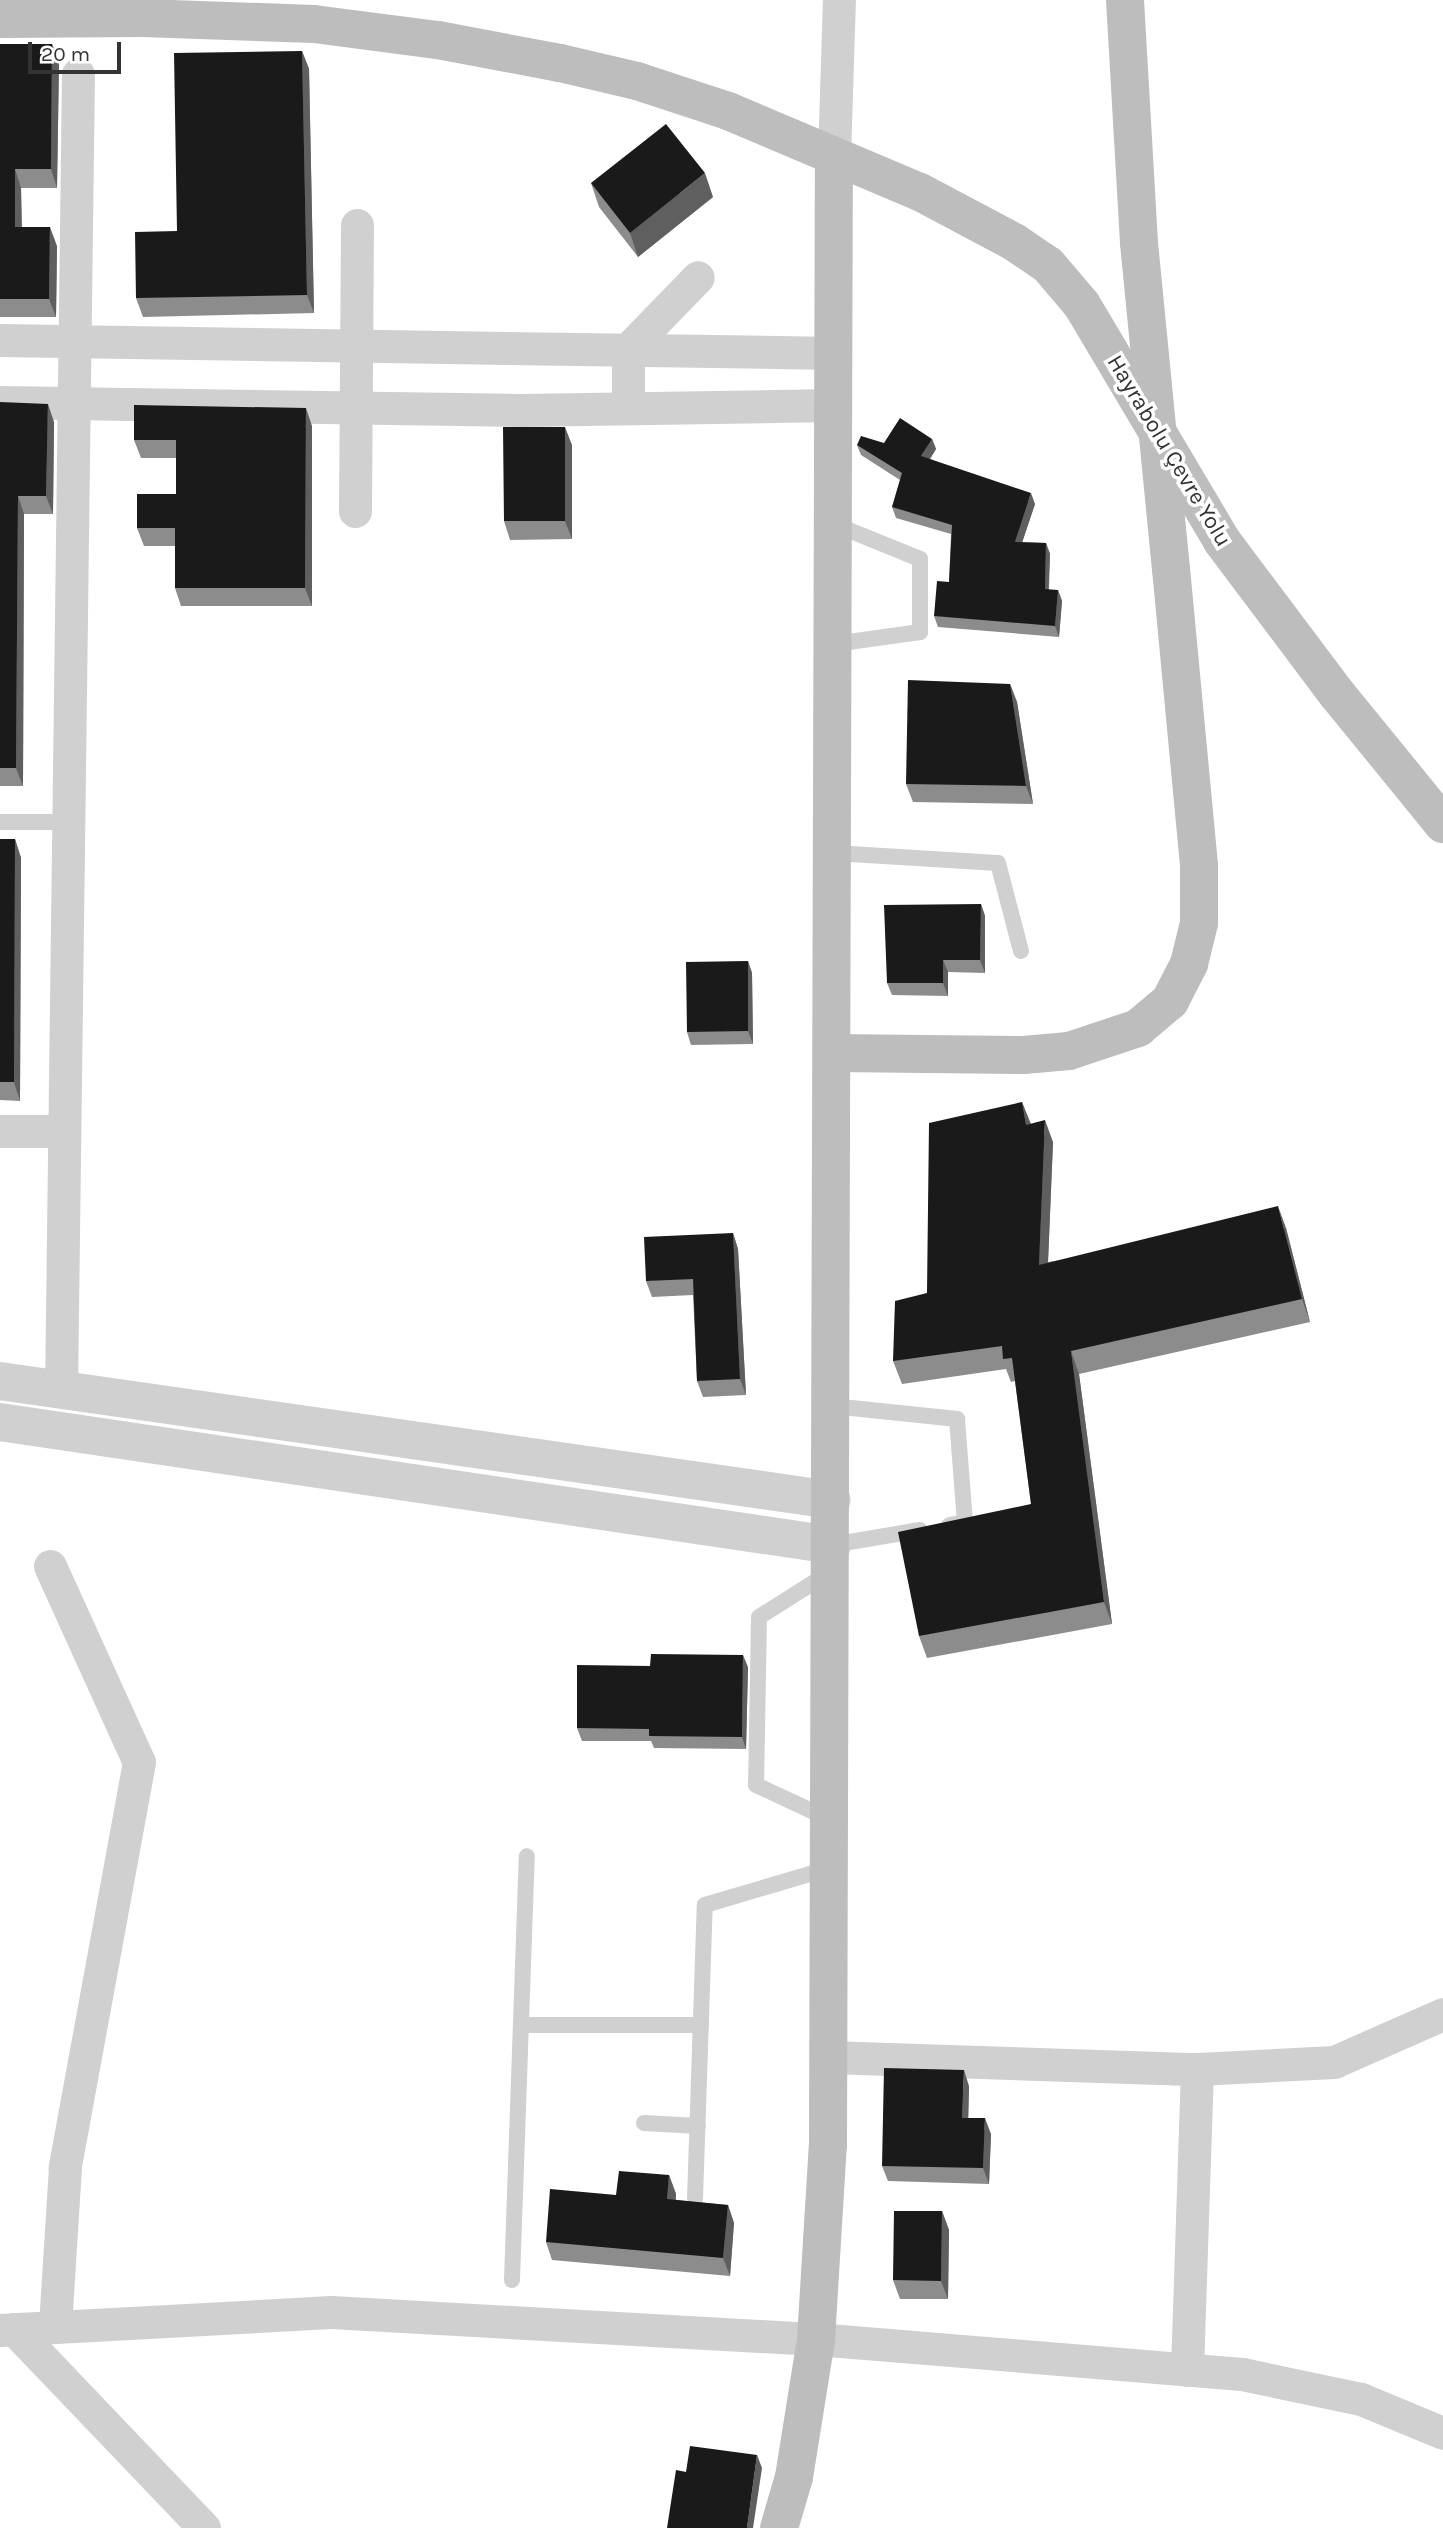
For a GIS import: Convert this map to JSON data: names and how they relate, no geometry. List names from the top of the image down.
{
  "streets": {
    "main road": ["Hayrabolu Çevre Yolu"]
  },
  "scale_bar": "20 m"
}
